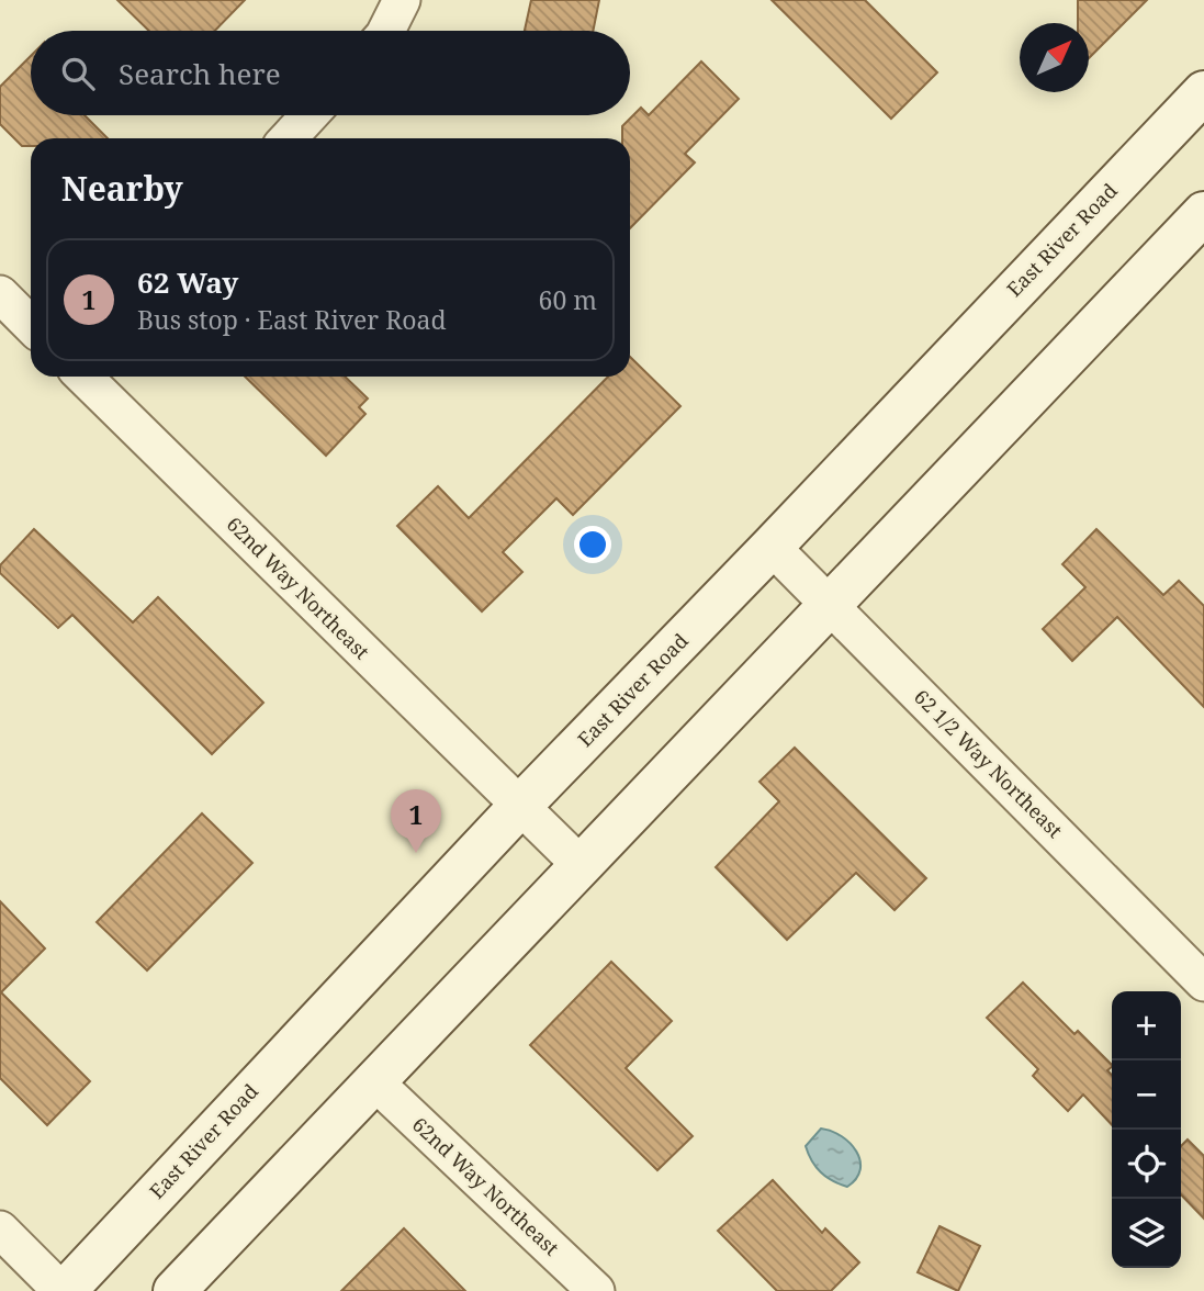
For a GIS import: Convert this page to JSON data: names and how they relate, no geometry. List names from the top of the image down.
{
  "streets": {
    "main road": ["East River Road"],
    "street": ["62nd Way Northeast", "62 1/2 Way Northeast"]
  },
  "crossings": [
    ["East River Road", "62nd Way Northeast"],
    ["East River Road", "62 1/2 Way Northeast"]
  ],
  "north": "top right",
  "page": {
    "search": "Search here",
    "heading": "Nearby",
    "list": [
      {
        "mark": "1",
        "name": "62 Way",
        "note": "Bus stop · East River Road",
        "value": "60 m"
      }
    ],
    "pins": "1",
    "map_buttons": ["+", "−"]
  }
}
